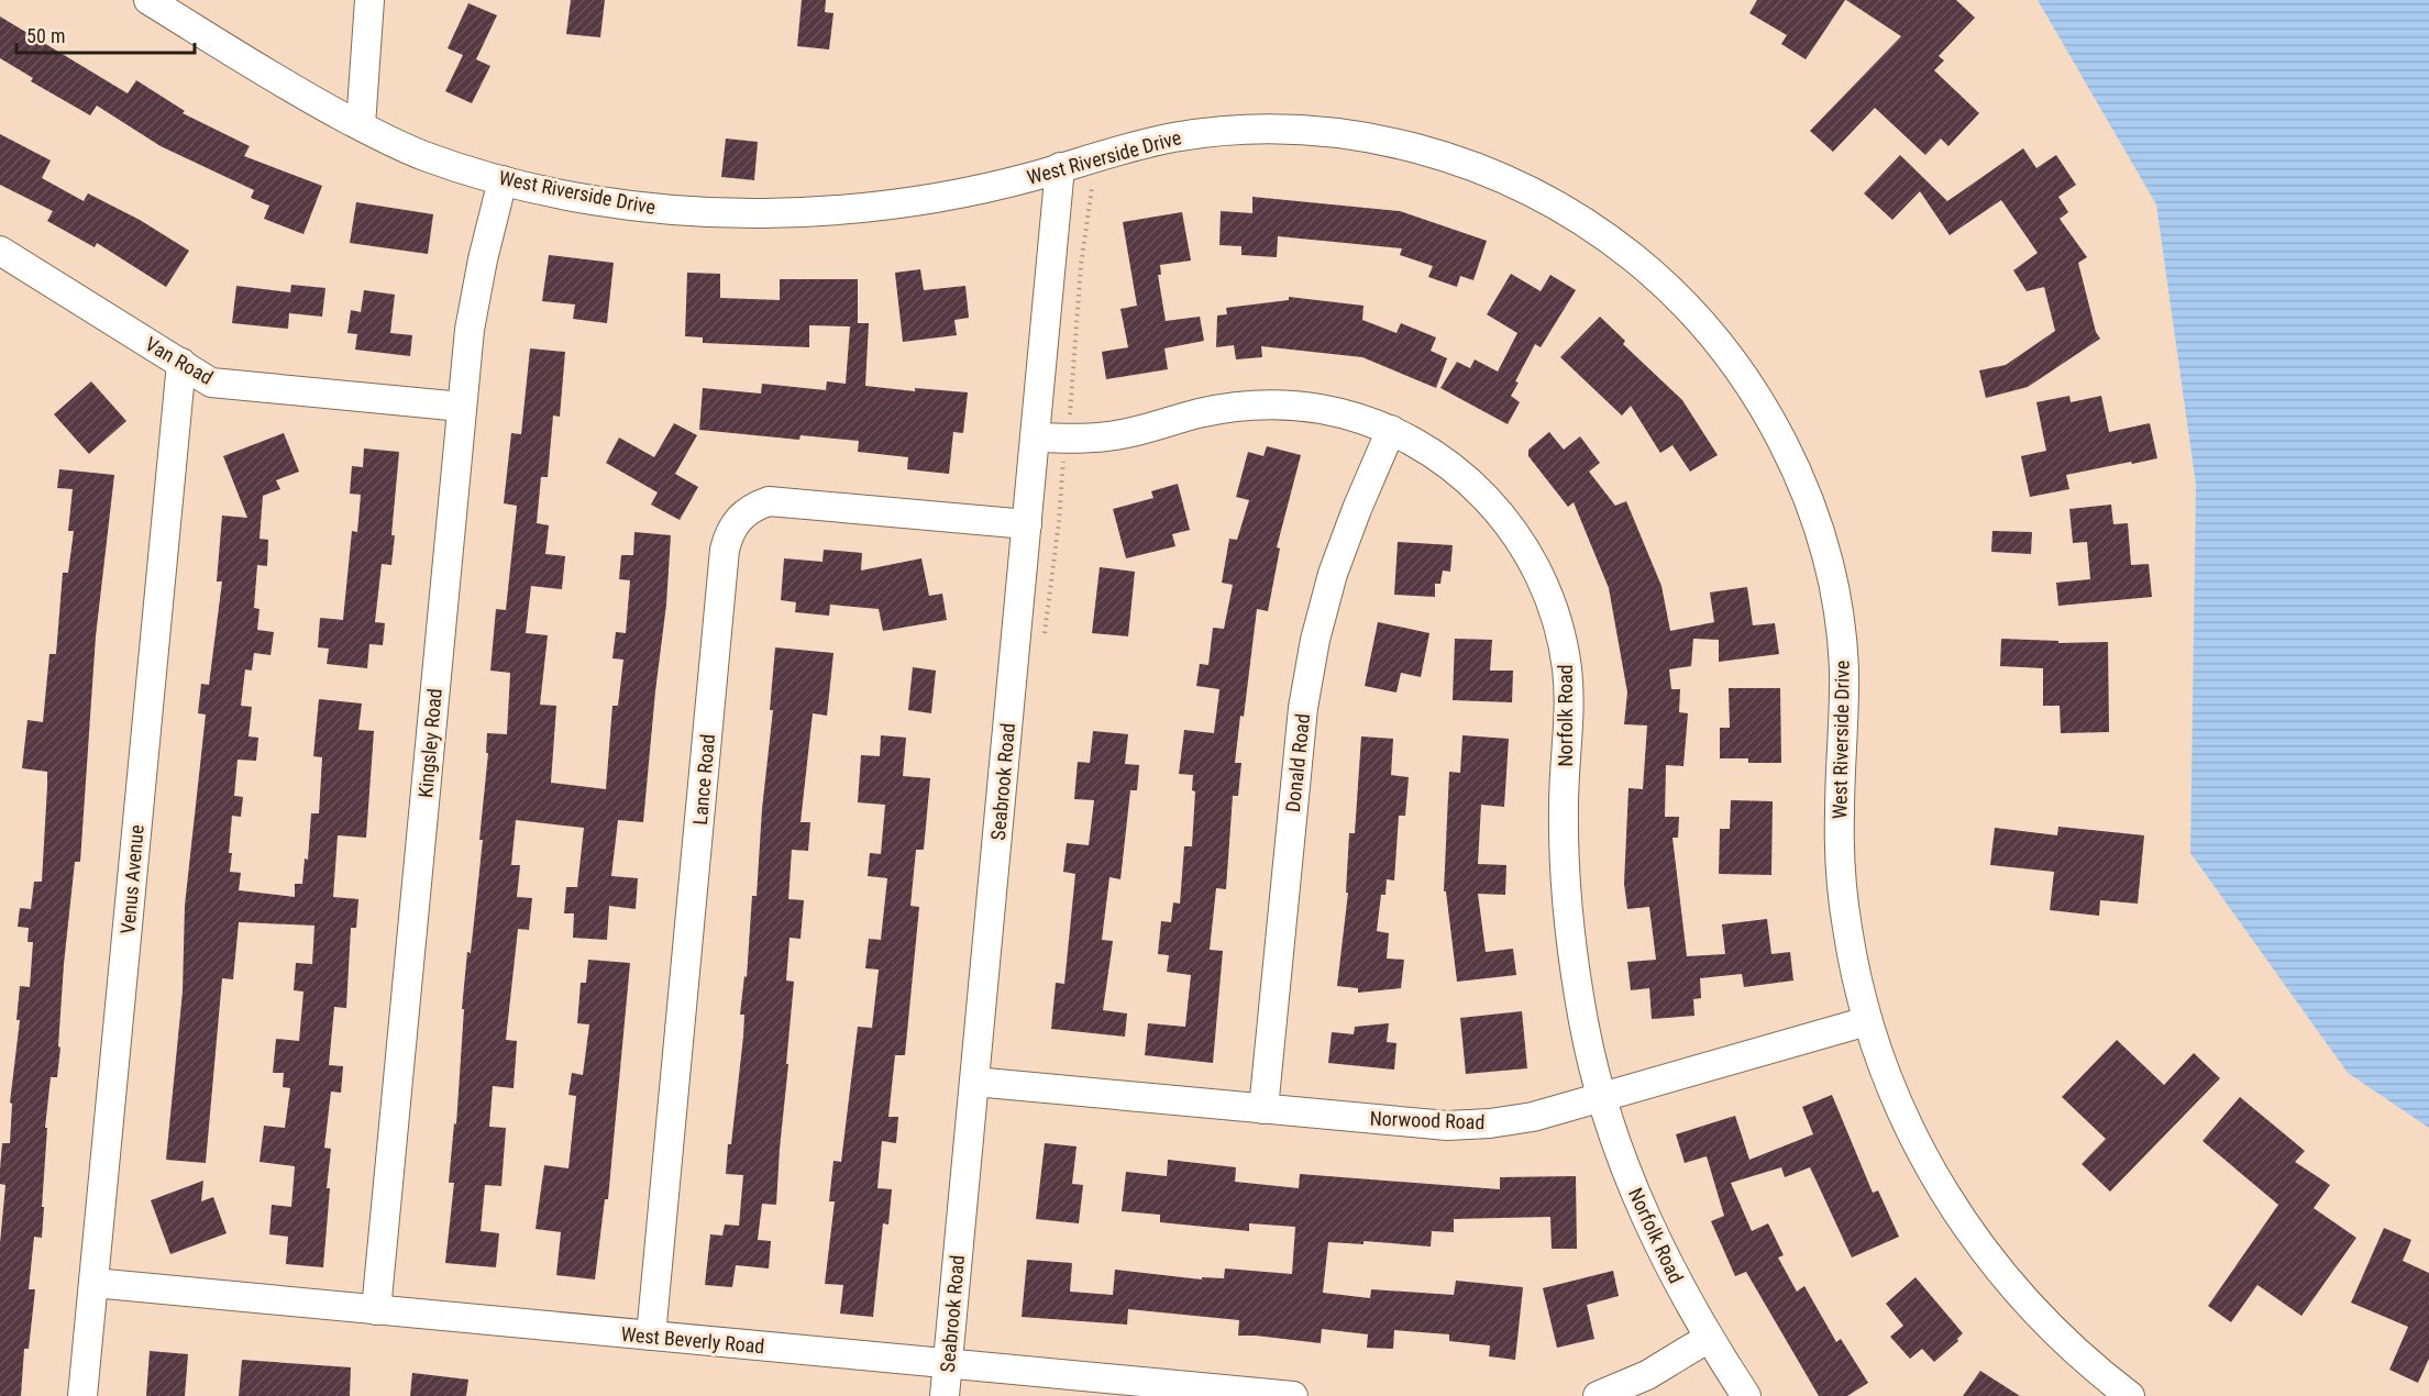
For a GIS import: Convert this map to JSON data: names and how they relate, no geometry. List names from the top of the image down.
{
  "streets": {
    "street": [
      "West Riverside Drive",
      "Van Road",
      "Norfolk Road",
      "Kingsley Road",
      "Donald Road",
      "Lance Road",
      "Seabrook Road",
      "Venus Avenue",
      "Norwood Road",
      "West Beverly Road"
    ]
  },
  "crossings": [
    ["West Riverside Drive", "Kingsley Road"],
    ["West Riverside Drive", "Seabrook Road"],
    ["West Riverside Drive", "Norwood Road"],
    ["Van Road", "Kingsley Road"],
    ["Van Road", "Venus Avenue"],
    ["Norfolk Road", "Donald Road"],
    ["Norfolk Road", "Seabrook Road"],
    ["Norfolk Road", "Norwood Road"],
    ["Kingsley Road", "West Beverly Road"],
    ["Donald Road", "Norwood Road"],
    ["Lance Road", "Seabrook Road"],
    ["Lance Road", "West Beverly Road"],
    ["Seabrook Road", "Norwood Road"],
    ["Seabrook Road", "West Beverly Road"],
    ["Venus Avenue", "West Beverly Road"]
  ],
  "scale_bar": "50 m"
}
